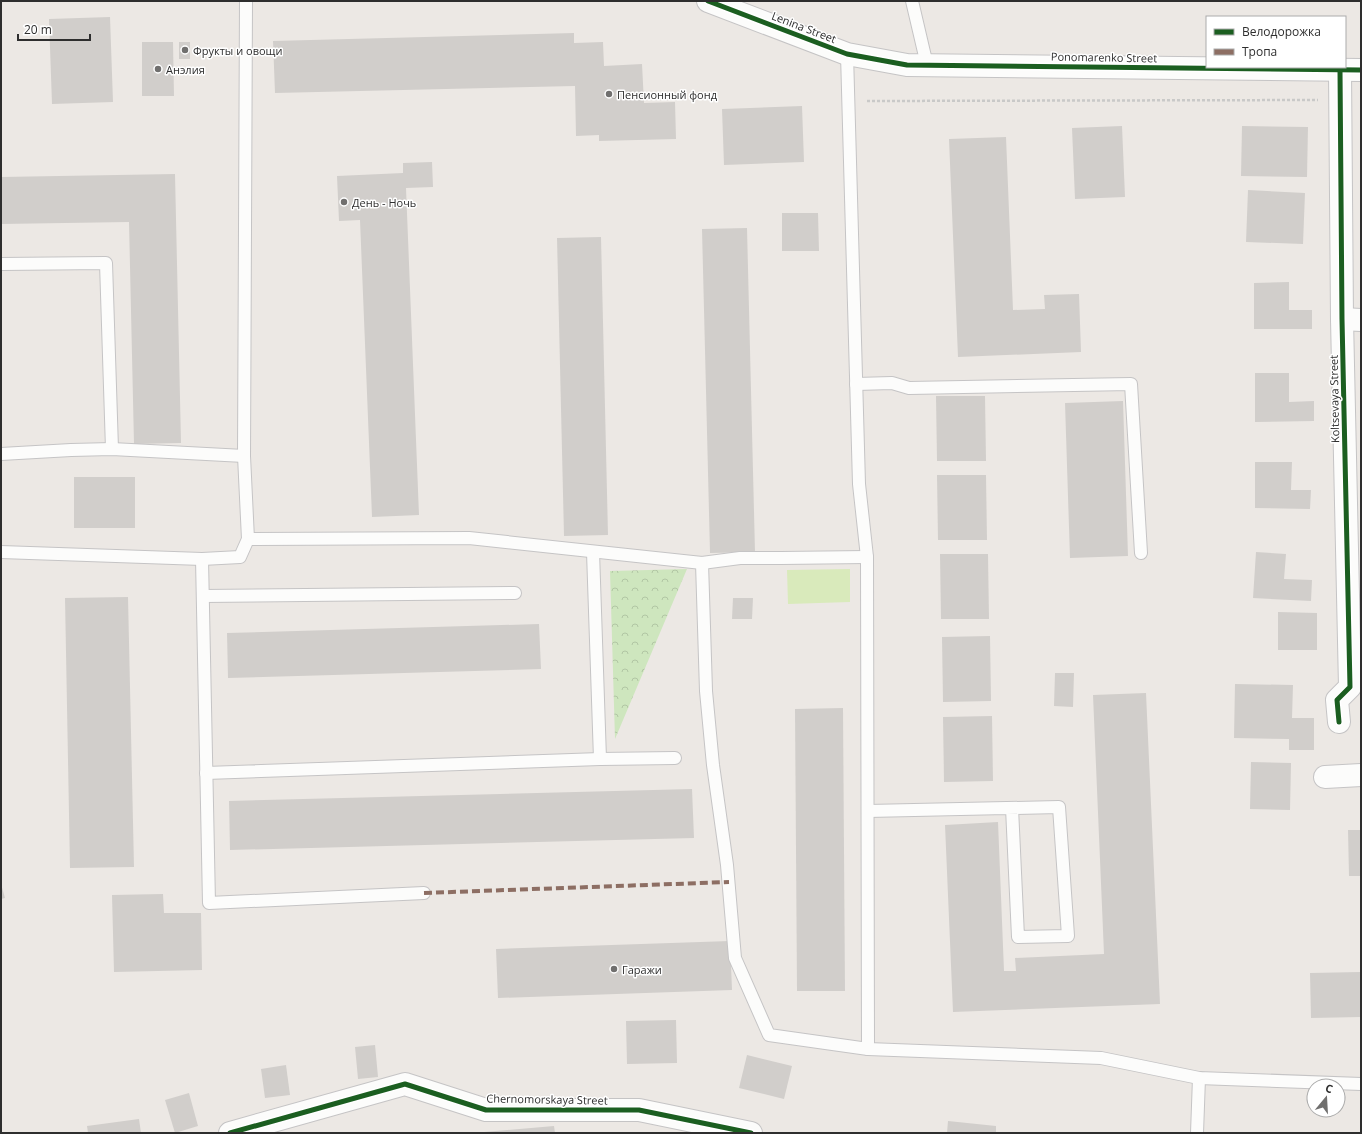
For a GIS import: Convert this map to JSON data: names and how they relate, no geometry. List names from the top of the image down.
{
  "streets": {
    "street": [
      "Lenina Street",
      "Ponomarenko Street",
      "Koltsevaya Street",
      "Chernomorskaya Street"
    ]
  },
  "crossings": [
    ["Lenina Street", "Ponomarenko Street"],
    ["Ponomarenko Street", "Koltsevaya Street"]
  ],
  "places": [
    "Фрукты и овощи",
    "Анэлия",
    "Пенсионный фонд",
    "День - Ночь",
    "Гаражи"
  ],
  "legend": ["Велодорожка", "Тропа"],
  "scale_bar": "20 m",
  "north": "top"
}
